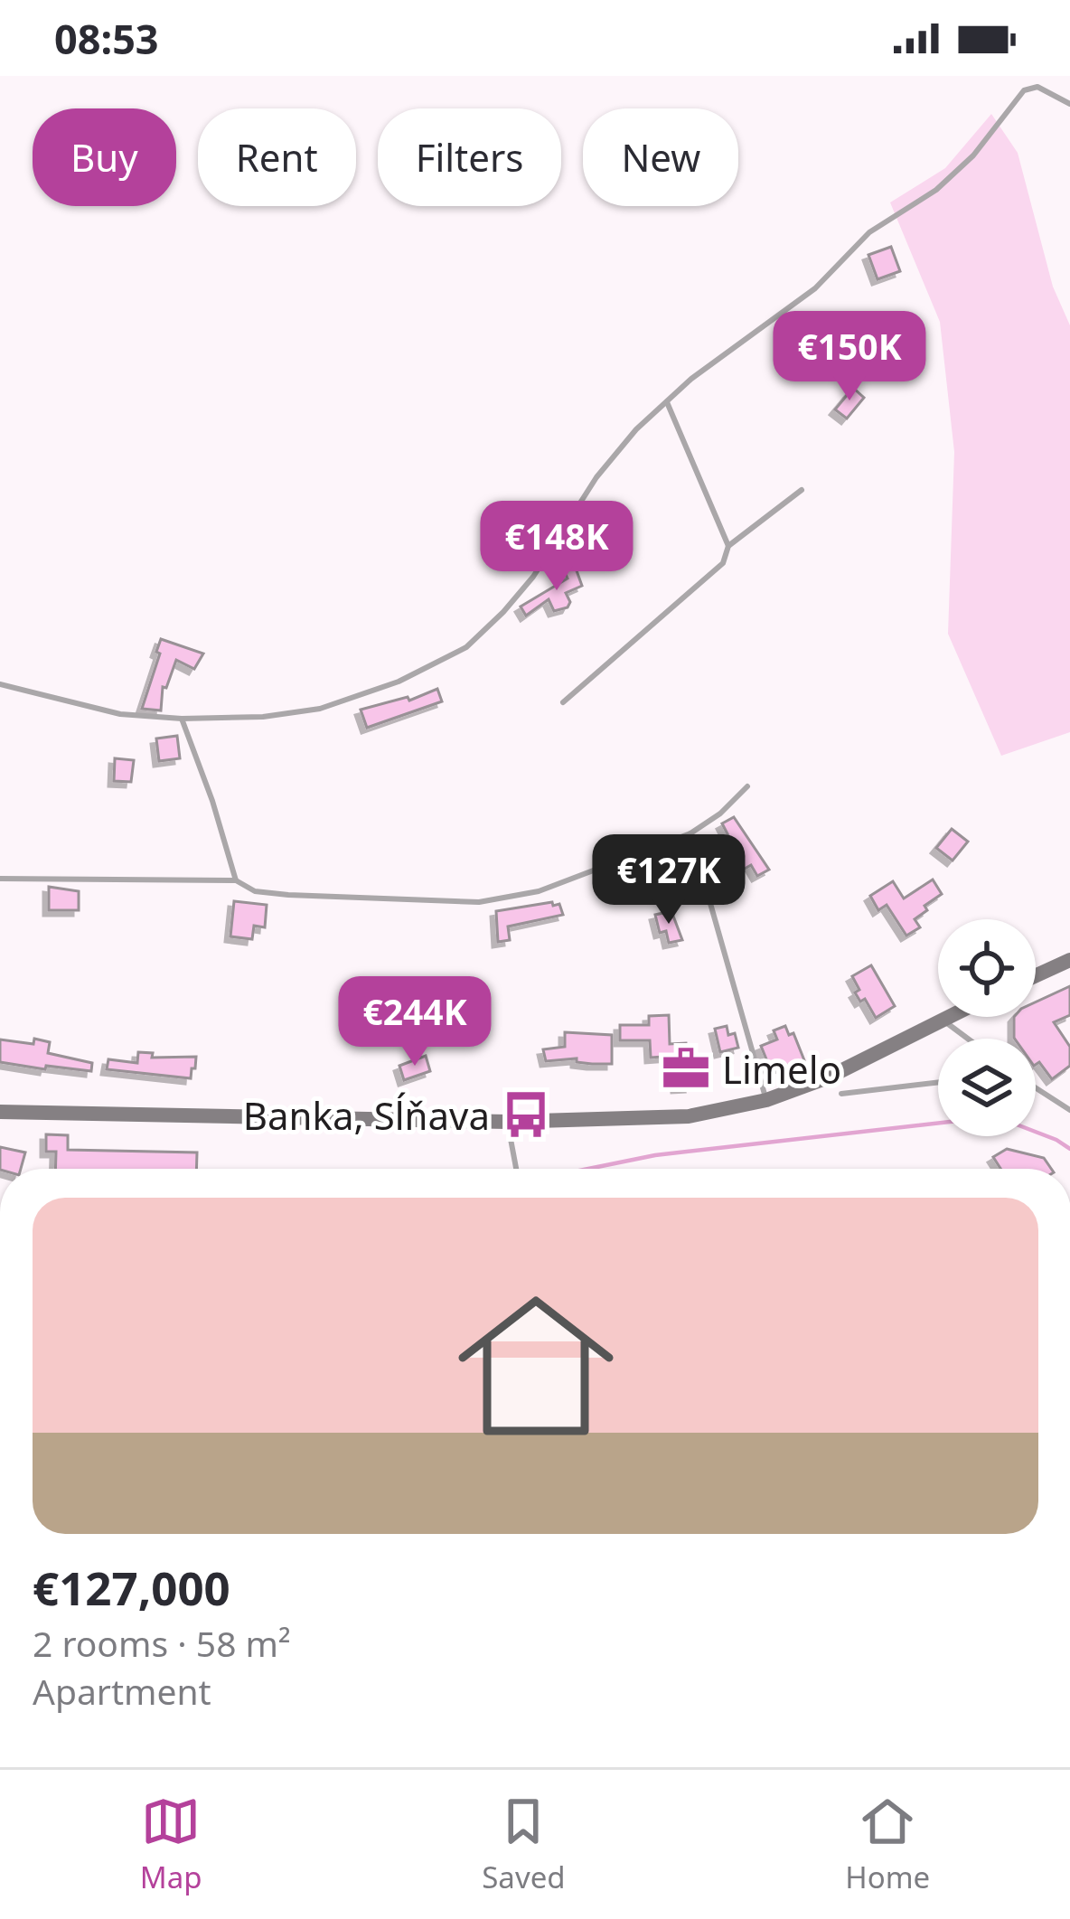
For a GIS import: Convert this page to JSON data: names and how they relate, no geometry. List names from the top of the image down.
{
  "places": {
    "office": ["Limelo"],
    "bus stop": ["Banka, Sĺňava"]
  },
  "page": {
    "status": "08:53",
    "chip": [
      "Buy",
      "Rent",
      "Filters",
      "New"
    ],
    "price": [
      "€150K",
      "€148K",
      "€127K",
      "€244K"
    ],
    "list": [
      {
        "name": "€127,000",
        "note": "2 rooms · 58 m² · Apartment"
      }
    ],
    "tabs": ["Map", "Saved", "Home"]
  }
}
